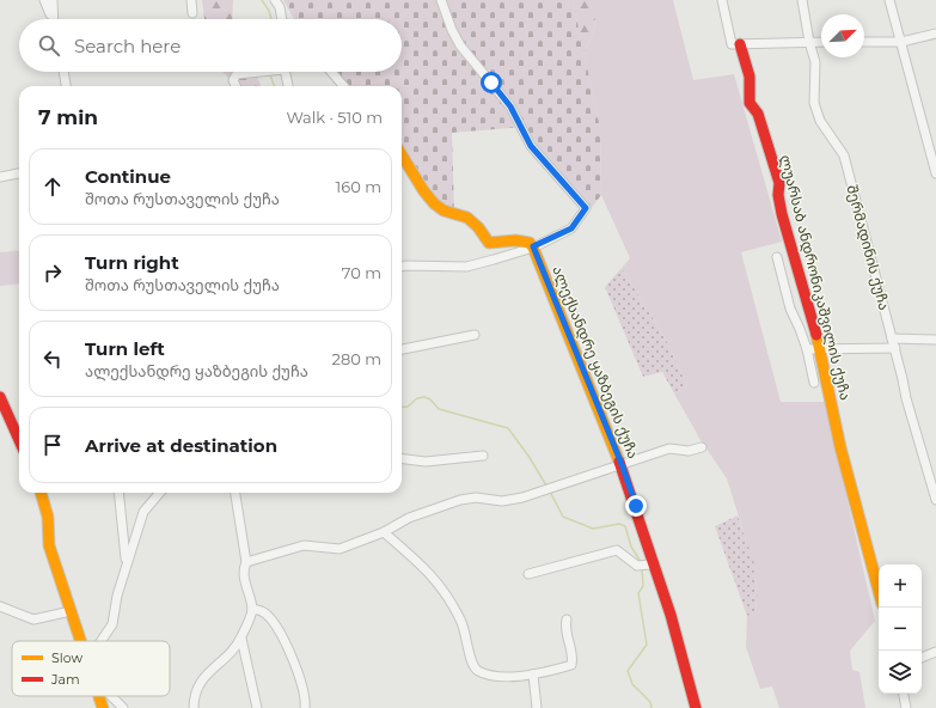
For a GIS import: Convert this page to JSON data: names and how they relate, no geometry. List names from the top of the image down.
{
  "streets": {
    "street": ["შერმადინის ქუჩა", "ლუარსაბ ანდრონიკაშვილის ქუჩა", "ალექსანდრე ყაზბეგის ქუჩა"]
  },
  "legend": ["Slow", "Jam"],
  "north": "top right",
  "page": {
    "search": "Search here",
    "heading": ["7 min", "Walk · 510 m"],
    "list": [
      ["Continue", "შოთა რუსთაველის ქუჩა", "160 m"],
      ["Turn right", "შოთა რუსთაველის ქუჩა", "70 m"],
      ["Turn left", "ალექსანდრე ყაზბეგის ქუჩა", "280 m"],
      "Arrive at destination"
    ],
    "map_buttons": ["+", "−"]
  }
}
